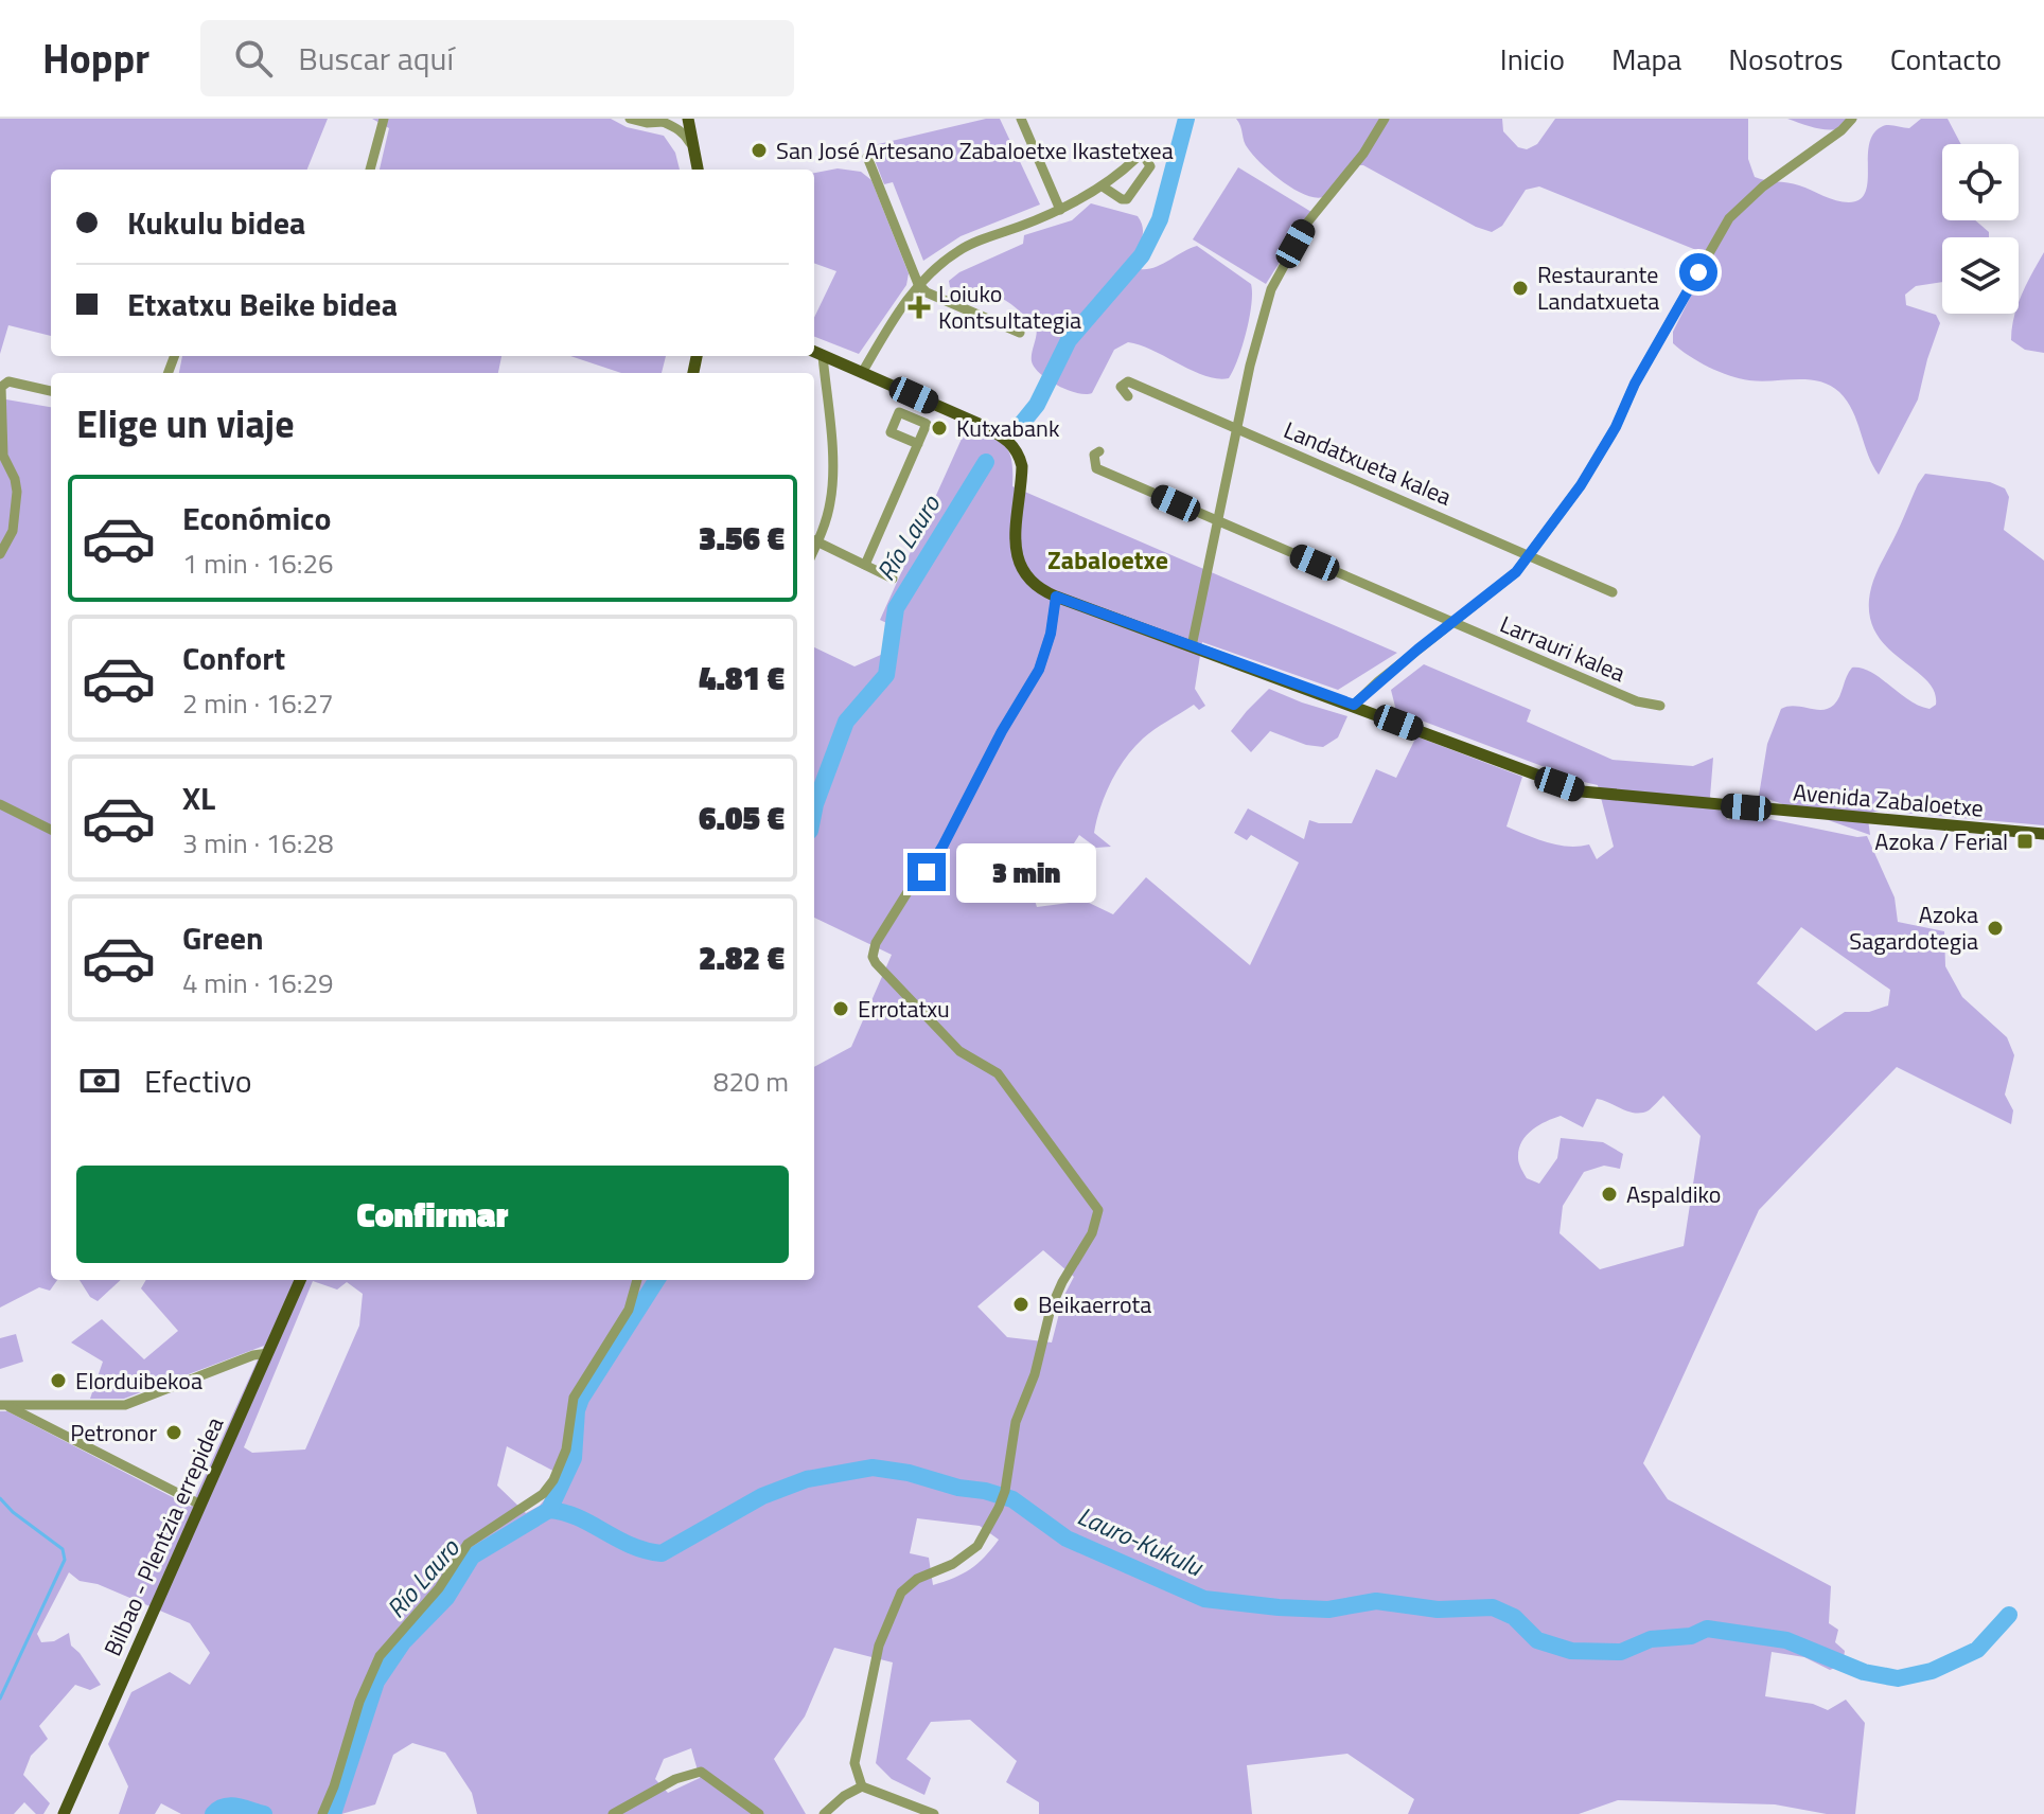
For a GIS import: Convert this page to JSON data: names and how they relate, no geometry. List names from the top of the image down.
{
  "streets": {
    "main road": ["Avenida Zabaloetxe", "Bilbao - Plentzia errepidea"],
    "street": ["Landatxueta kalea", "Larrauri kalea"]
  },
  "districts": ["Zabaloetxe"],
  "water": ["Río Lauro", "Lauro-Kukulu"],
  "places": {
    "other": [
      "San José Artesano Zabaloetxe Ikastetxea",
      "Restaurante Landatxueta",
      "Kutxabank",
      "Azoka Sagardotegia",
      "Errotatxu",
      "Aspaldiko",
      "Beikaerrota",
      "Elorduibekoa",
      "Petronor"
    ],
    "health": ["Loiuko Kontsultategia"],
    "transit": ["Azoka / Ferial"]
  },
  "page": {
    "header": "Hoppr",
    "search": "Buscar aquí",
    "nav": [
      "Inicio",
      "Mapa",
      "Nosotros",
      "Contacto"
    ],
    "banner": ["Kukulu bidea", "Etxatxu Beike bidea"],
    "heading": "Elige un viaje",
    "list": [
      {
        "name": "Económico",
        "note": "1 min · 16:26",
        "value": "3.56 €"
      },
      {
        "name": "Confort",
        "note": "2 min · 16:27",
        "value": "4.81 €"
      },
      {
        "name": "XL",
        "note": "3 min · 16:28",
        "value": "6.05 €"
      },
      {
        "name": "Green",
        "note": "4 min · 16:29",
        "value": "2.82 €"
      }
    ],
    "bubble": "3 min",
    "pay": ["Efectivo", "820 m"],
    "buttons": "Confirmar"
  }
}
